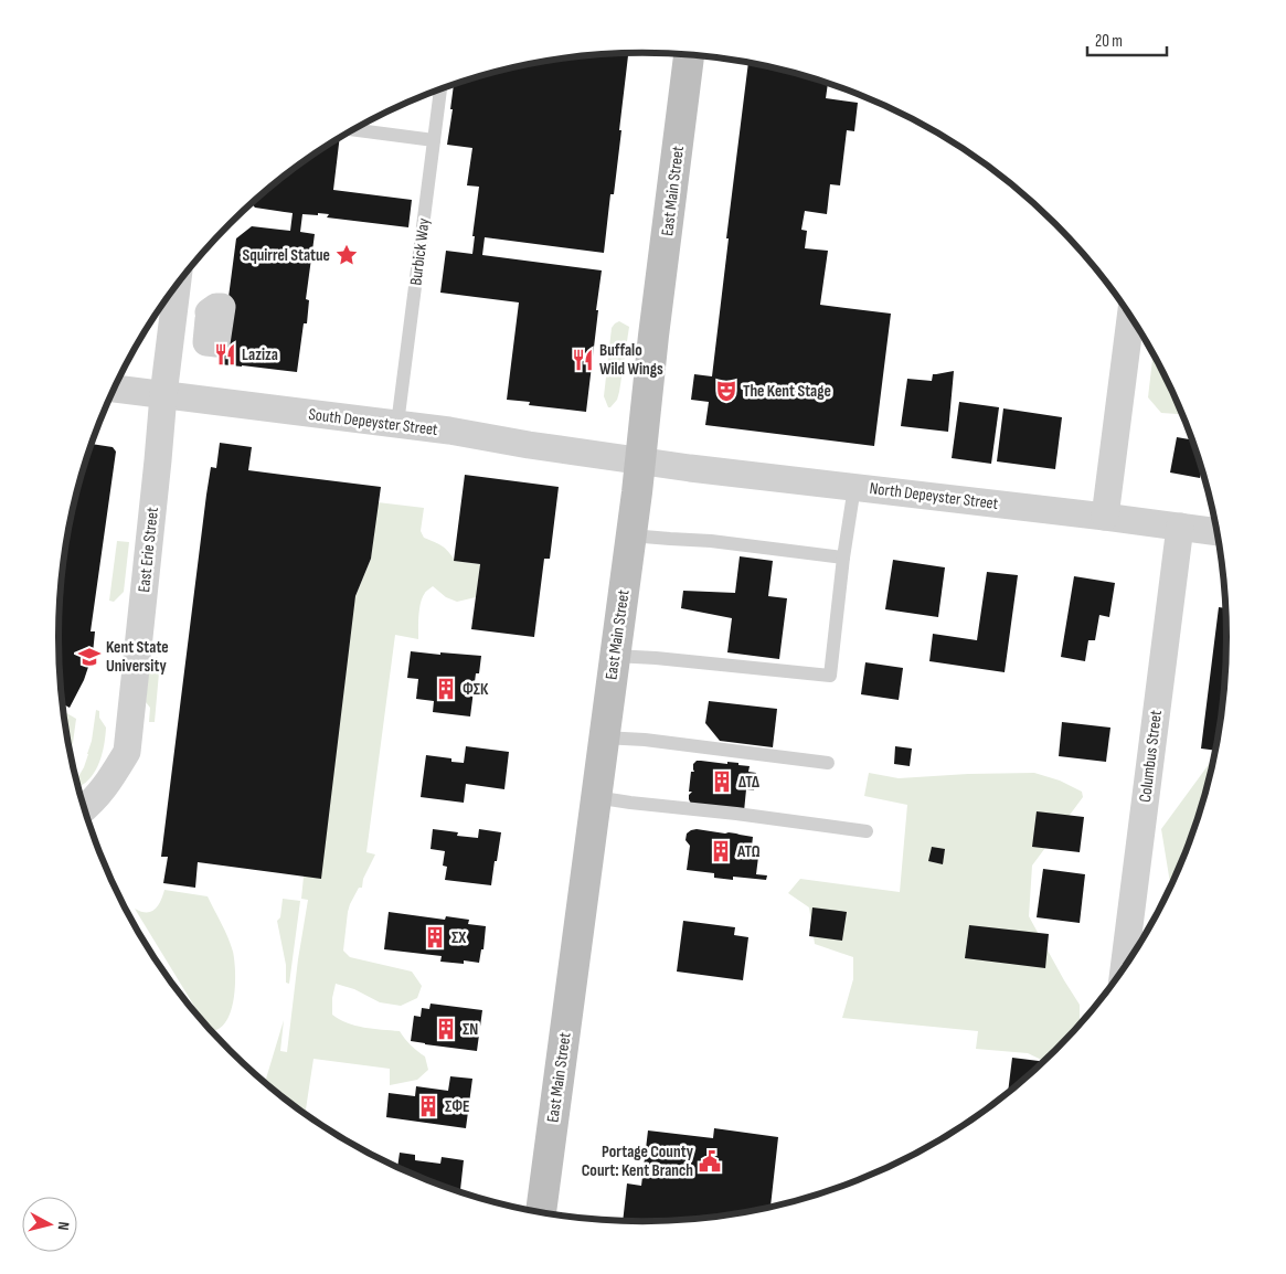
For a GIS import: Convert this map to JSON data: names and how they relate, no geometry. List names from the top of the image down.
{
  "streets": {
    "main road": ["East Main Street"],
    "street": [
      "South Depeyster Street",
      "North Depeyster Street",
      "East Erie Street",
      "Columbus Street"
    ],
    "lane": ["Burbick Way"]
  },
  "crossings": [
    ["East Main Street", "South Depeyster Street"],
    ["East Main Street", "North Depeyster Street"],
    ["Burbick Way", "South Depeyster Street"],
    ["South Depeyster Street", "North Depeyster Street"],
    ["South Depeyster Street", "East Erie Street"],
    ["North Depeyster Street", "Columbus Street"]
  ],
  "places": {
    "place": ["Squirrel Statue"],
    "restaurant": ["Laziza", "Buffalo Wild Wings"],
    "theatre": ["The Kent Stage"],
    "school or university": ["Kent State University"],
    "building": [
      "ΦΣΚ",
      "ΔΤΔ",
      "ΑΤΩ",
      "ΣΧ",
      "ΣΝ",
      "ΣΦΕ"
    ],
    "public building": ["Portage County Court: Kent Branch"]
  },
  "scale_bar": "20 m",
  "north": "right"
}
